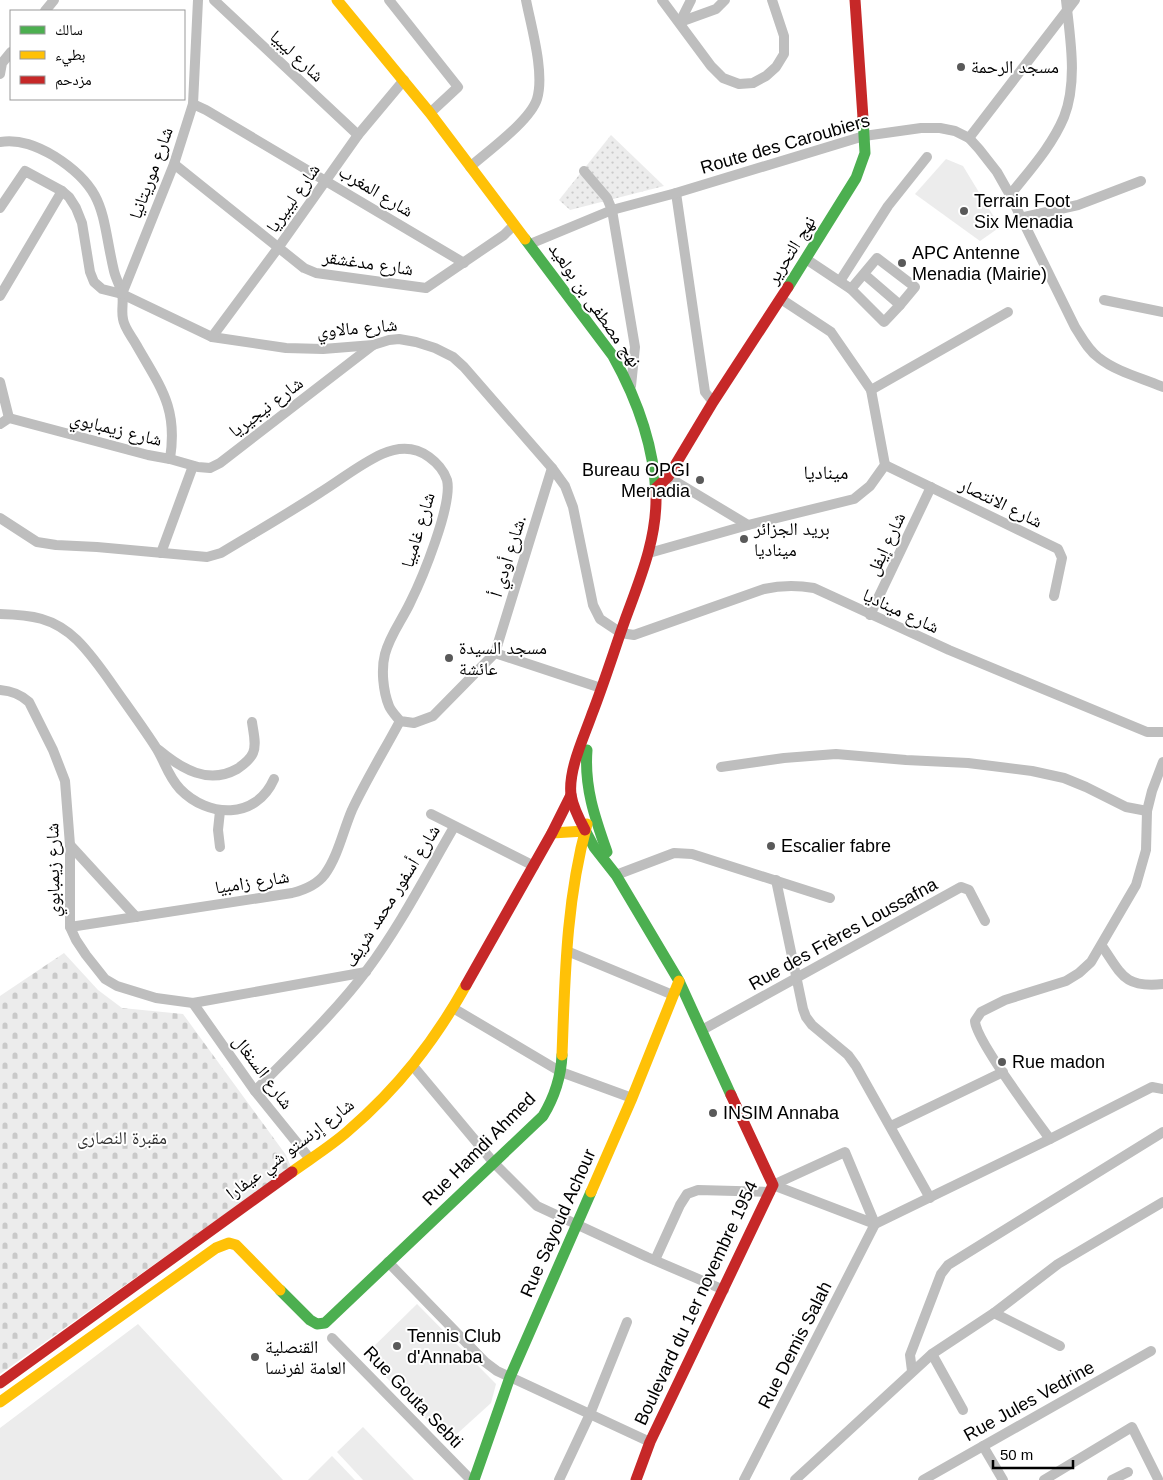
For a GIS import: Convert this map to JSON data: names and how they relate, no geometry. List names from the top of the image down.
{
  "streets": {
    "main road": [
      "نهج التحرير",
      "نهج مصطفى بن بولعيد",
      "شارع إرنستو شي عيفارا",
      "Rue Hamdi Ahmed",
      "Rue Sayoud Achour",
      "Boulevard du 1er novembre 1954"
    ],
    "street": [
      "شارع ليبيا",
      "Route des Caroubiers",
      "شارع موريتانيا",
      "شارع المغرب",
      "شارع ليبيريا",
      "شارع مدغشقر",
      "شارع مالاوي",
      "شارع نيجيريا",
      "شارع زيمبابوي",
      "شارع الانتصار",
      "شارع غامبيا",
      "شارع إيفل",
      "شارع أودي أ.",
      "شارع ميناديا",
      "شارع زامبيا",
      "شارع أسفور محمد شريف",
      "Rue des Frères Loussafna",
      "شارع السنغال",
      "Rue Demis Salah",
      "Rue Gouta Sebti",
      "Rue Jules Vedrine"
    ]
  },
  "crossings": [
    ["شارع ليبيا", "شارع ليبيريا"],
    ["Route des Caroubiers", "نهج التحرير"],
    ["Route des Caroubiers", "نهج مصطفى بن بولعيد"],
    ["شارع موريتانيا", "شارع المغرب"],
    ["شارع موريتانيا", "شارع مدغشقر"],
    ["شارع موريتانيا", "شارع مالاوي"],
    ["شارع موريتانيا", "شارع زيمبابوي"],
    ["شارع المغرب", "شارع ليبيريا"],
    ["شارع المغرب", "شارع مدغشقر"],
    ["شارع ليبيريا", "شارع مدغشقر"],
    ["شارع ليبيريا", "نهج مصطفى بن بولعيد"],
    ["شارع ليبيريا", "شارع مالاوي"],
    ["نهج التحرير", "نهج مصطفى بن بولعيد"],
    ["شارع مدغشقر", "نهج مصطفى بن بولعيد"],
    ["نهج مصطفى بن بولعيد", "شارع مالاوي"],
    ["نهج مصطفى بن بولعيد", "شارع ميناديا"],
    ["نهج مصطفى بن بولعيد", "شارع إرنستو شي عيفارا"],
    ["نهج مصطفى بن بولعيد", "Rue Hamdi Ahmed"],
    ["نهج مصطفى بن بولعيد", "Boulevard du 1er novembre 1954"],
    ["شارع مالاوي", "شارع نيجيريا"],
    ["شارع مالاوي", "شارع زيمبابوي"],
    ["شارع مالاوي", "شارع أودي أ."],
    ["شارع مالاوي", "شارع ميناديا"],
    ["شارع نيجيريا", "شارع زيمبابوي"],
    ["شارع زيمبابوي", "شارع زامبيا"],
    ["شارع زيمبابوي", "شارع أسفور محمد شريف"],
    ["شارع زيمبابوي", "شارع السنغال"],
    ["شارع الانتصار", "شارع إيفل"],
    ["شارع غامبيا", "شارع زامبيا"],
    ["شارع إيفل", "شارع ميناديا"],
    ["شارع أسفور محمد شريف", "شارع السنغال"],
    ["Rue des Frères Loussafna", "Boulevard du 1er novembre 1954"],
    ["شارع السنغال", "شارع إرنستو شي عيفارا"],
    ["Rue Sayoud Achour", "Boulevard du 1er novembre 1954"],
    ["Rue Sayoud Achour", "Rue Gouta Sebti"]
  ],
  "districts": ["ميناديا"],
  "parks": ["مقبرة النصارى"],
  "places": [
    "مسجد الرحمة",
    "Terrain Foot Six Menadia",
    "APC Antenne Menadia (Mairie)",
    "Bureau OPGI Menadia",
    "بريد الجزائر ميناديا",
    "مسجد السيدة عائشة",
    "Escalier fabre",
    "Rue madon",
    "INSIM Annaba",
    "Tennis Club d'Annaba",
    "القنصلية العامة لفرنسا"
  ],
  "legend": ["سالك", "بطيء", "مزدحم"],
  "scale_bar": "50 m"
}
